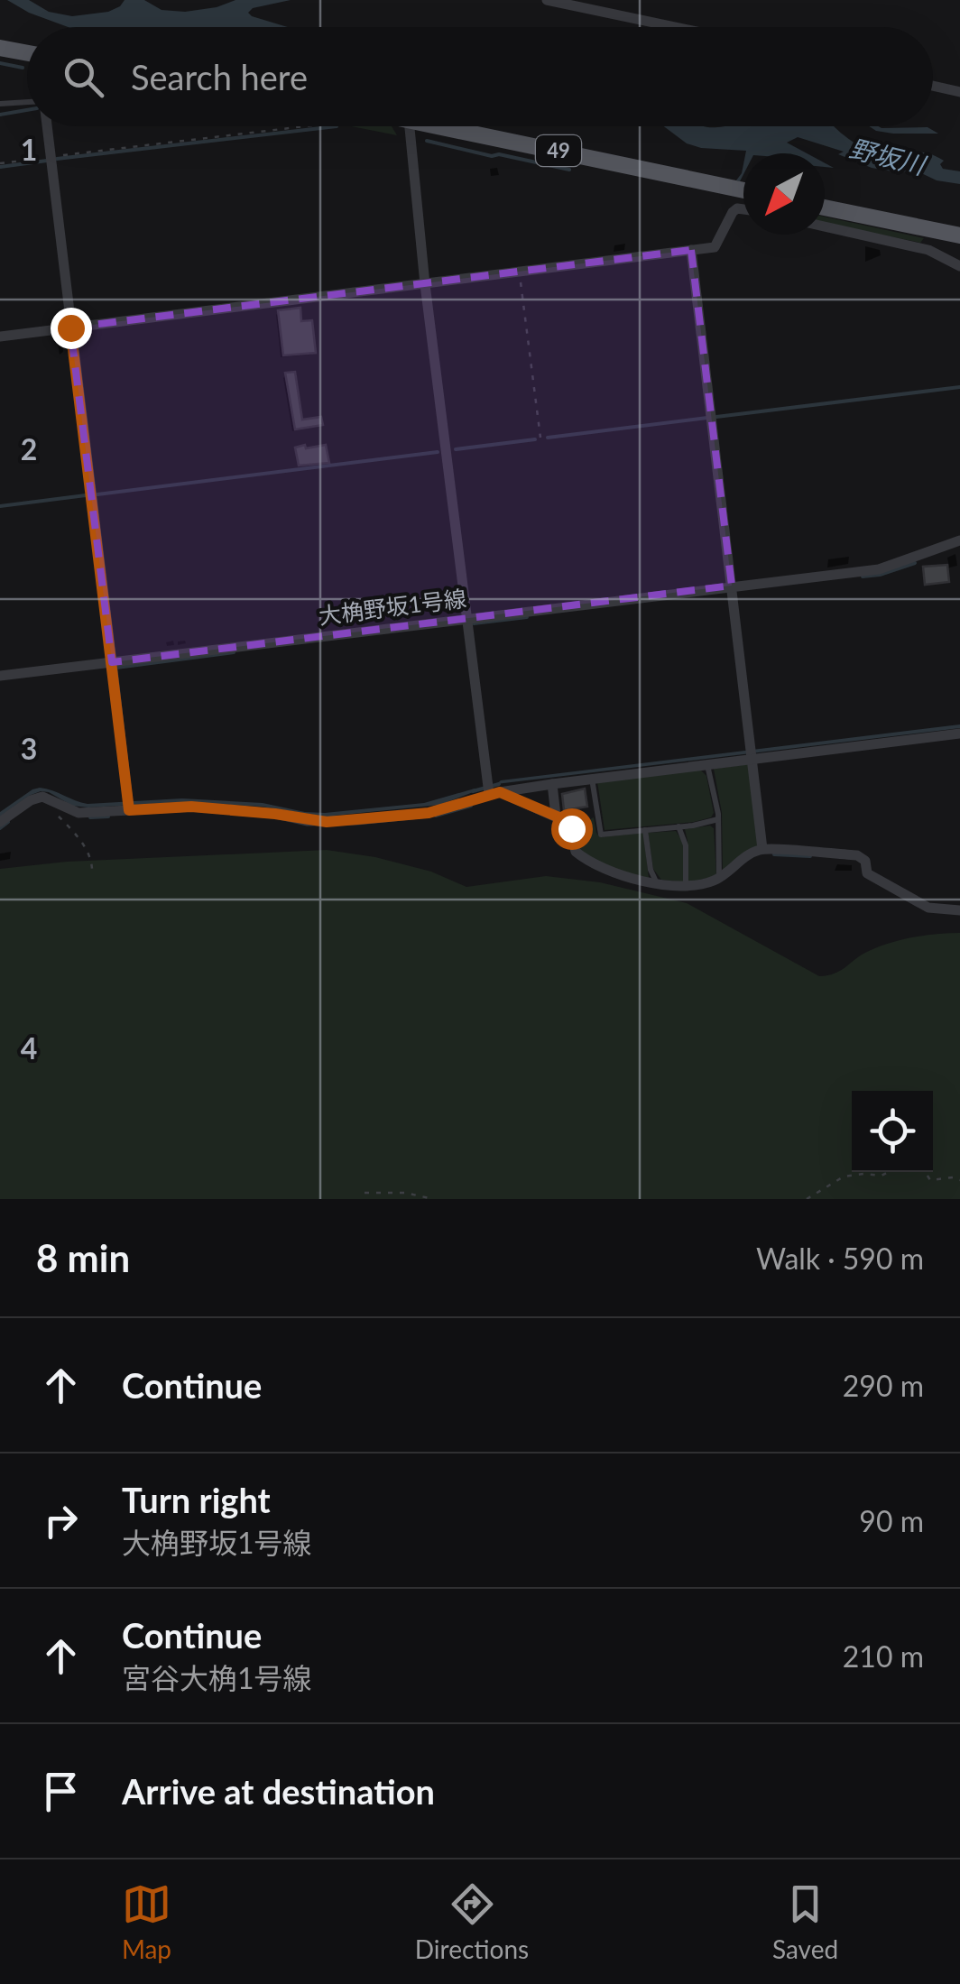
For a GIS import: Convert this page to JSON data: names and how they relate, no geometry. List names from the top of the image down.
{
  "streets": {
    "main road": ["49"],
    "street": ["大桷野坂1号線"]
  },
  "water": ["野坂川"],
  "north": "bottom left",
  "page": {
    "search": "Search here",
    "heading": ["8 min", "Walk · 590 m"],
    "list": [
      ["Continue", "290 m"],
      ["Turn right", "大桷野坂1号線", "90 m"],
      ["Continue", "宮谷大桷1号線", "210 m"],
      "Arrive at destination"
    ],
    "nav": ["Map", "Directions", "Saved"]
  },
  "grid": {
    "rows": [
      "1",
      "2",
      "3",
      "4"
    ]
  }
}
